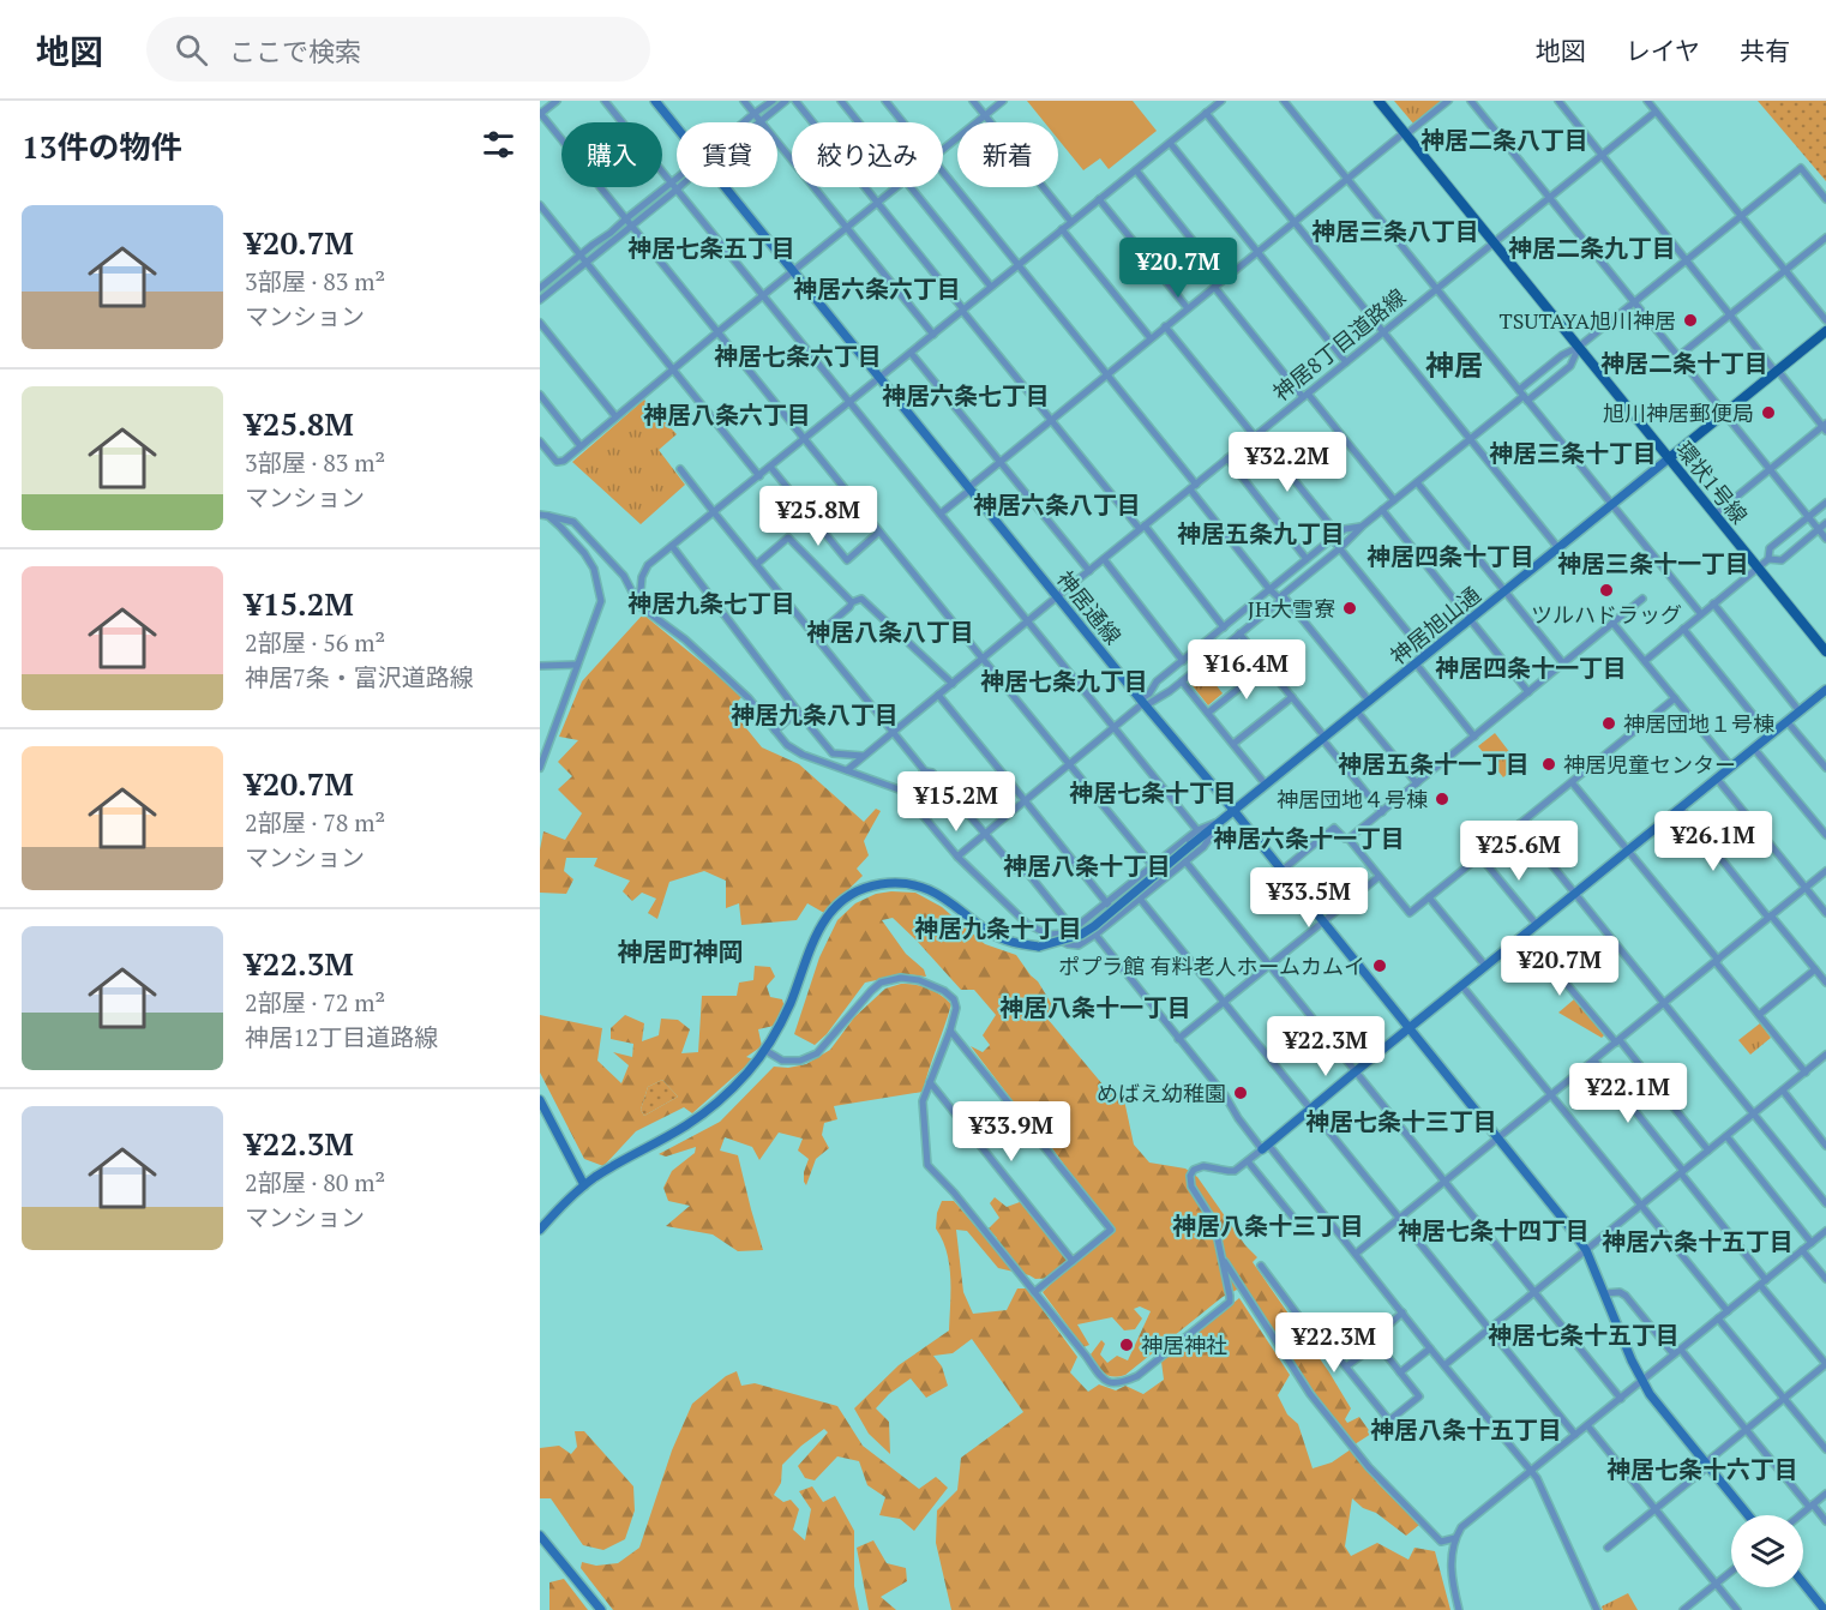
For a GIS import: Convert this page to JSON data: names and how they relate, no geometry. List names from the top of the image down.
{
  "streets": {
    "main road": ["環状1号線", "神居旭山通"],
    "street": ["神居8丁目道路線", "神居通線"]
  },
  "crossings": [
    ["神居8丁目道路線", "環状1号線"],
    ["神居8丁目道路線", "神居通線"],
    ["環状1号線", "神居旭山通"],
    ["神居通線", "神居旭山通"]
  ],
  "districts": [
    "神居二条八丁目",
    "神居三条八丁目",
    "神居七条五丁目",
    "神居二条九丁目",
    "神居六条六丁目",
    "神居七条六丁目",
    "神居二条十丁目",
    "神居",
    "神居六条七丁目",
    "神居八条六丁目",
    "神居三条十丁目",
    "神居六条八丁目",
    "神居五条九丁目",
    "神居四条十丁目",
    "神居三条十一丁目",
    "神居九条七丁目",
    "神居八条八丁目",
    "神居四条十一丁目",
    "神居七条九丁目",
    "神居九条八丁目",
    "神居五条十一丁目",
    "神居七条十丁目",
    "神居六条十一丁目",
    "神居八条十丁目",
    "神居九条十丁目",
    "神居町神岡",
    "神居八条十一丁目",
    "神居七条十三丁目",
    "神居八条十三丁目",
    "神居七条十四丁目",
    "神居六条十五丁目",
    "神居七条十五丁目",
    "神居八条十五丁目",
    "神居七条十六丁目"
  ],
  "places": [
    "TSUTAYA旭川神居",
    "旭川神居郵便局",
    "ツルハドラッグ",
    "JH大雪寮",
    "神居団地１号棟",
    "神居児童センター",
    "神居団地４号棟",
    "ポプラ館 有料老人ホームカムイ",
    "めばえ幼稚園",
    "神居神社"
  ],
  "page": {
    "header": "地図",
    "search": "ここで検索",
    "nav": ["地図", "レイヤ", "共有"],
    "heading": "13件の物件",
    "chip": [
      "購入",
      "賃貸",
      "絞り込み",
      "新着"
    ],
    "list": [
      {
        "name": "¥20.7M",
        "note": "3部屋 · 83 m² · マンション"
      },
      {
        "name": "¥25.8M",
        "note": "3部屋 · 83 m² · マンション"
      },
      {
        "name": "¥15.2M",
        "note": "2部屋 · 56 m² · 神居7条・富沢道路線"
      },
      {
        "name": "¥20.7M",
        "note": "2部屋 · 78 m² · マンション"
      },
      {
        "name": "¥22.3M",
        "note": "2部屋 · 72 m² · 神居12丁目道路線"
      },
      {
        "name": "¥22.3M",
        "note": "2部屋 · 80 m² · マンション"
      }
    ],
    "price": [
      "¥20.7M",
      "¥32.2M",
      "¥25.8M",
      "¥16.4M",
      "¥15.2M",
      "¥26.1M",
      "¥25.6M",
      "¥33.5M",
      "¥20.7M",
      "¥22.3M",
      "¥22.1M",
      "¥33.9M",
      "¥22.3M"
    ]
  }
}
